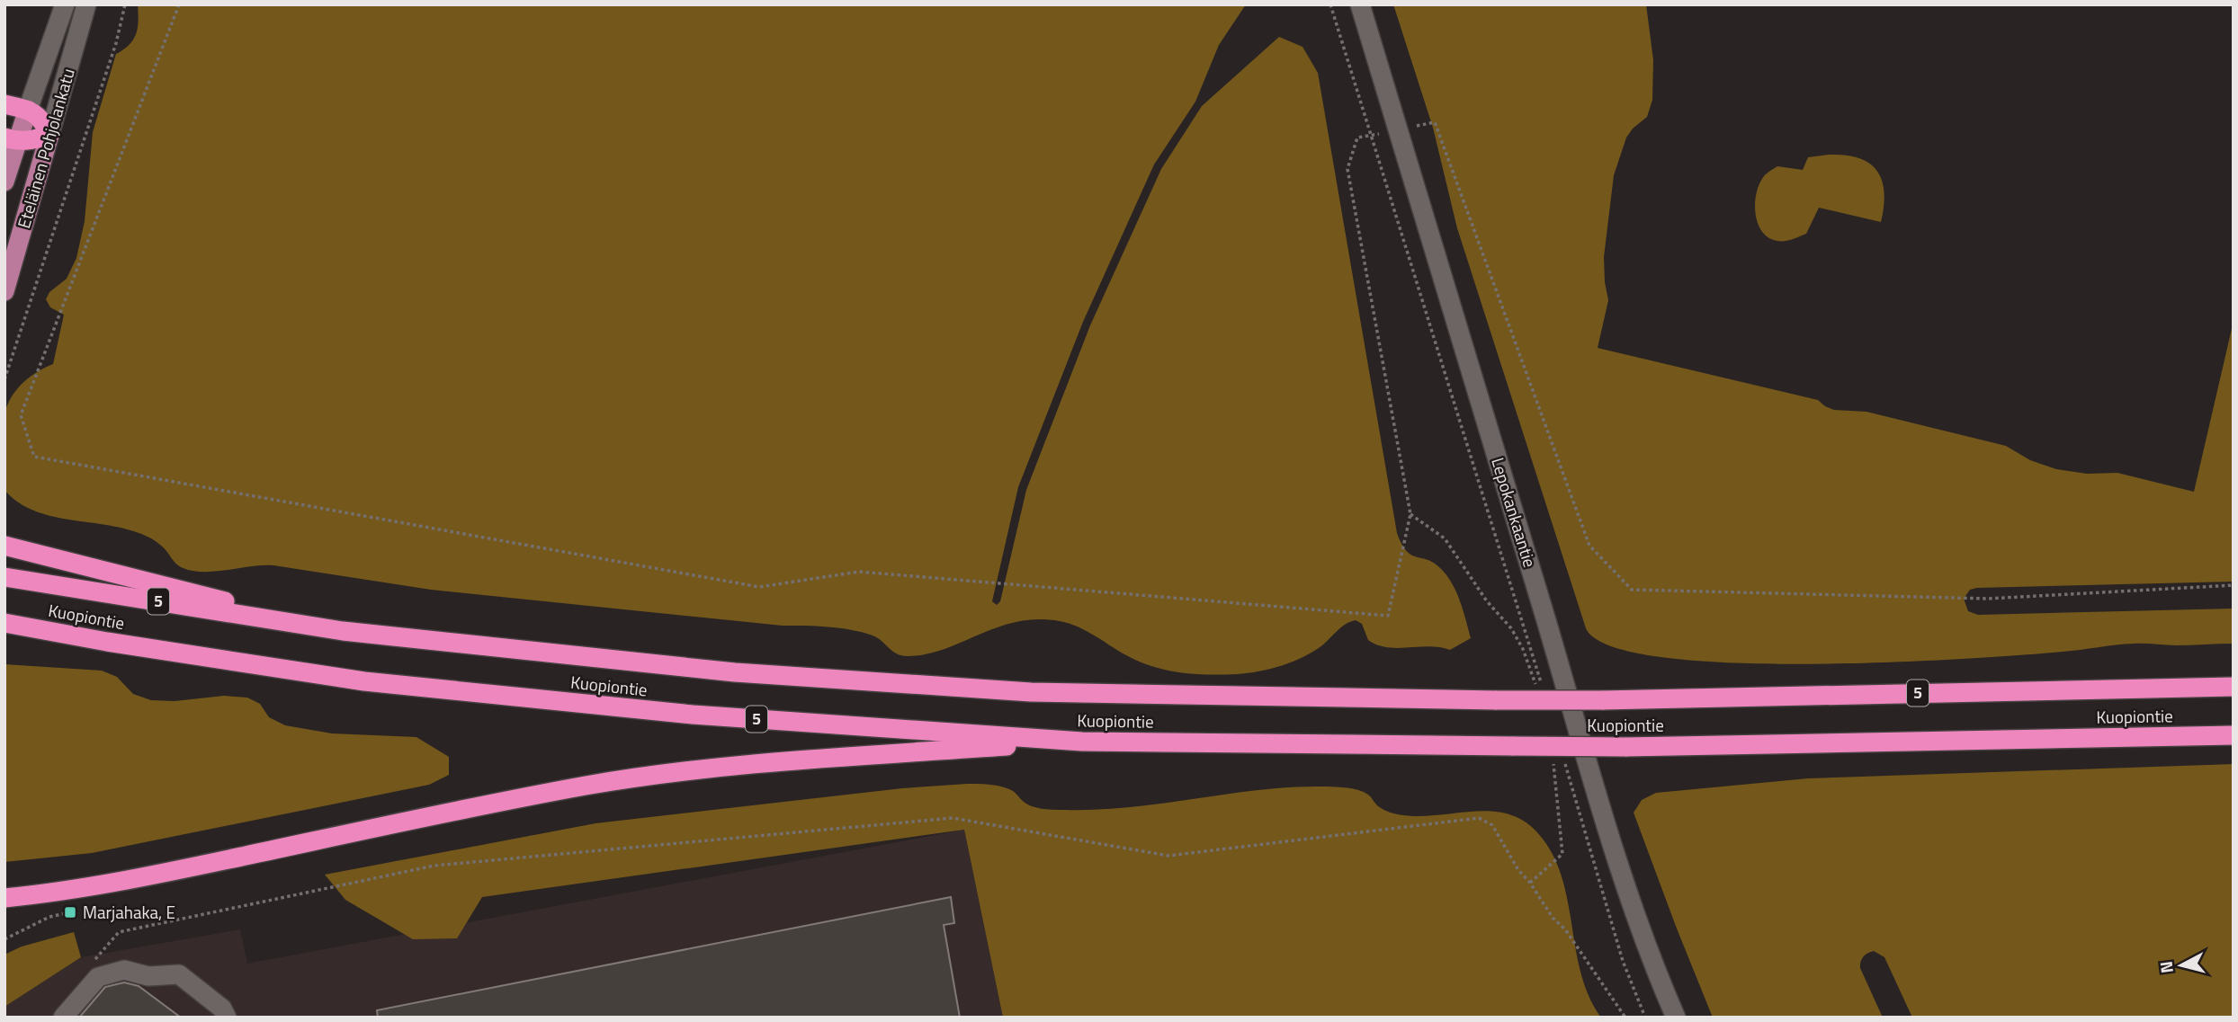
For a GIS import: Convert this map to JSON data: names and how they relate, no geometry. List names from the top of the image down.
{
  "streets": {
    "highway": ["5", "Kuopiontie"],
    "main road": ["Eteläinen Pohjolankatu"],
    "street": ["Lepokankaantie"]
  },
  "places": {
    "transit": ["Marjahaka, E"]
  },
  "north": "left"
}
